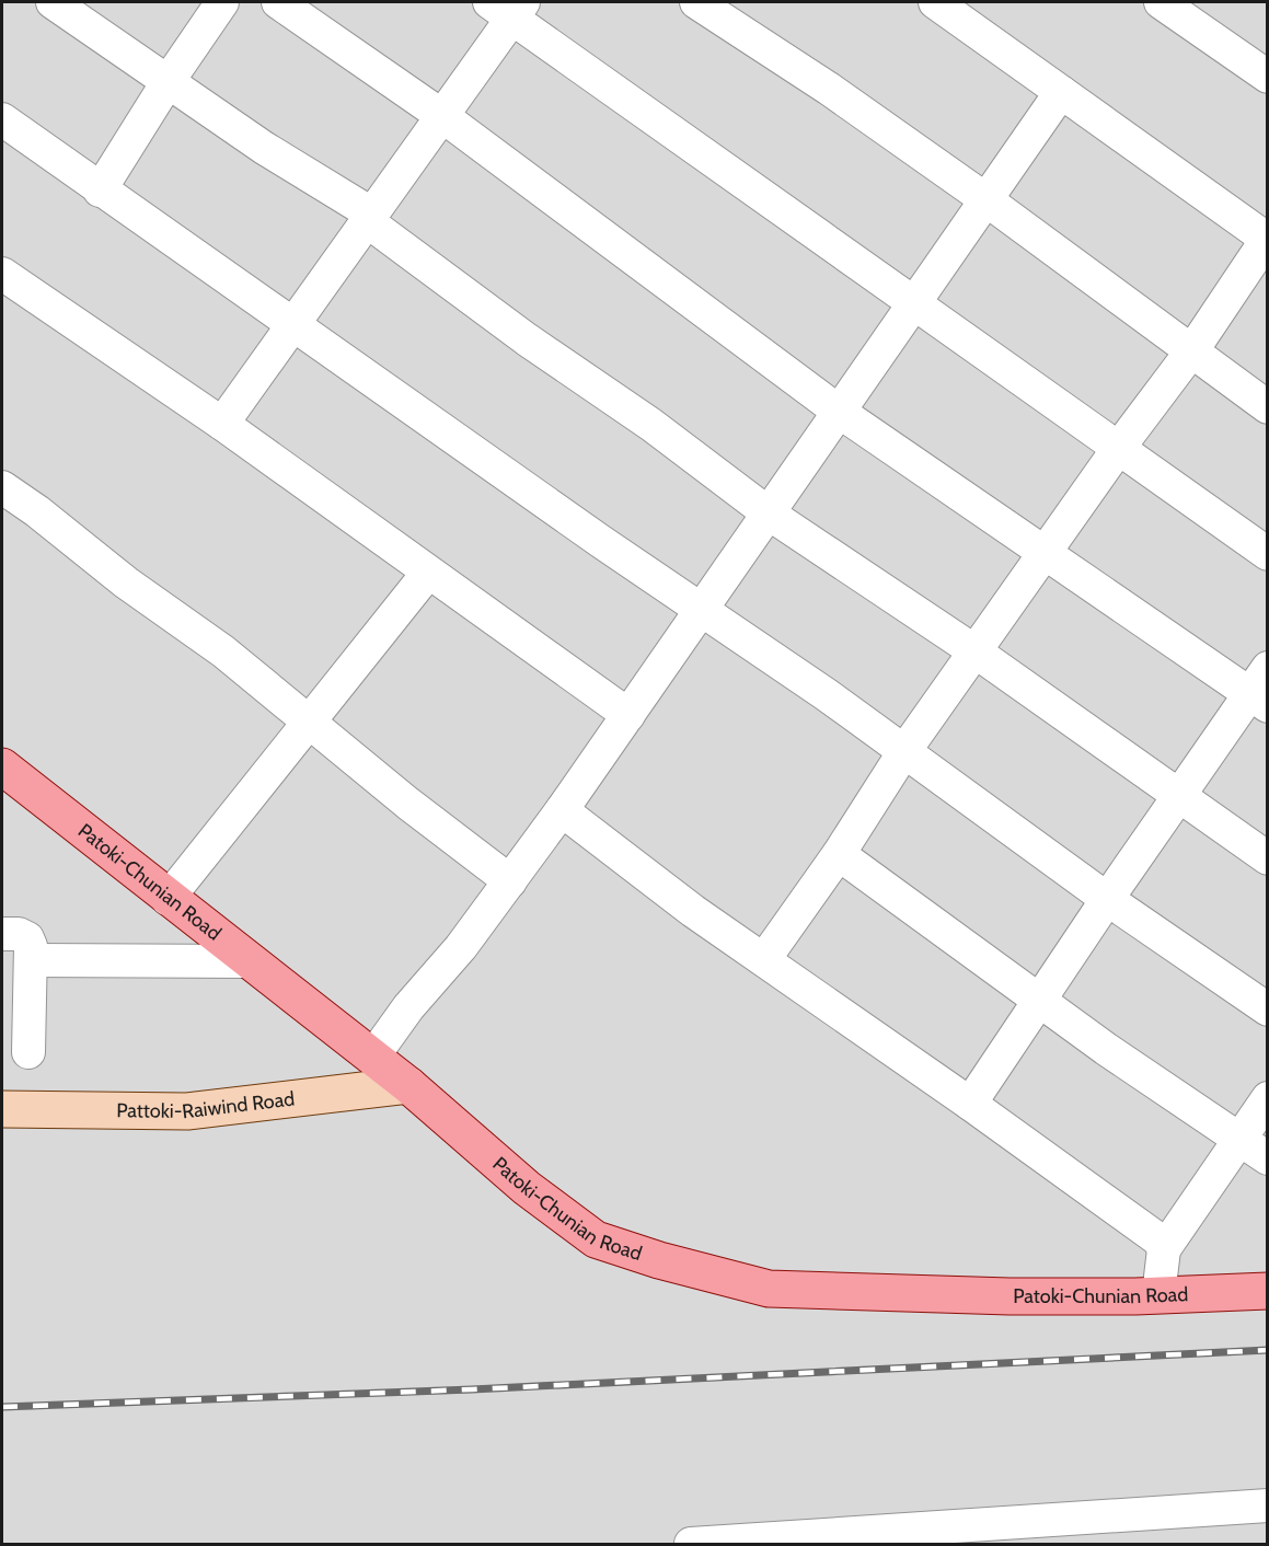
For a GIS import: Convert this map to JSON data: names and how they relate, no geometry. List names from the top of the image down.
{
  "streets": {
    "main road": ["Patoki-Chunian Road", "Pattoki-Raiwind Road"]
  },
  "crossings": [
    ["Patoki-Chunian Road", "Pattoki-Raiwind Road"]
  ]
}
